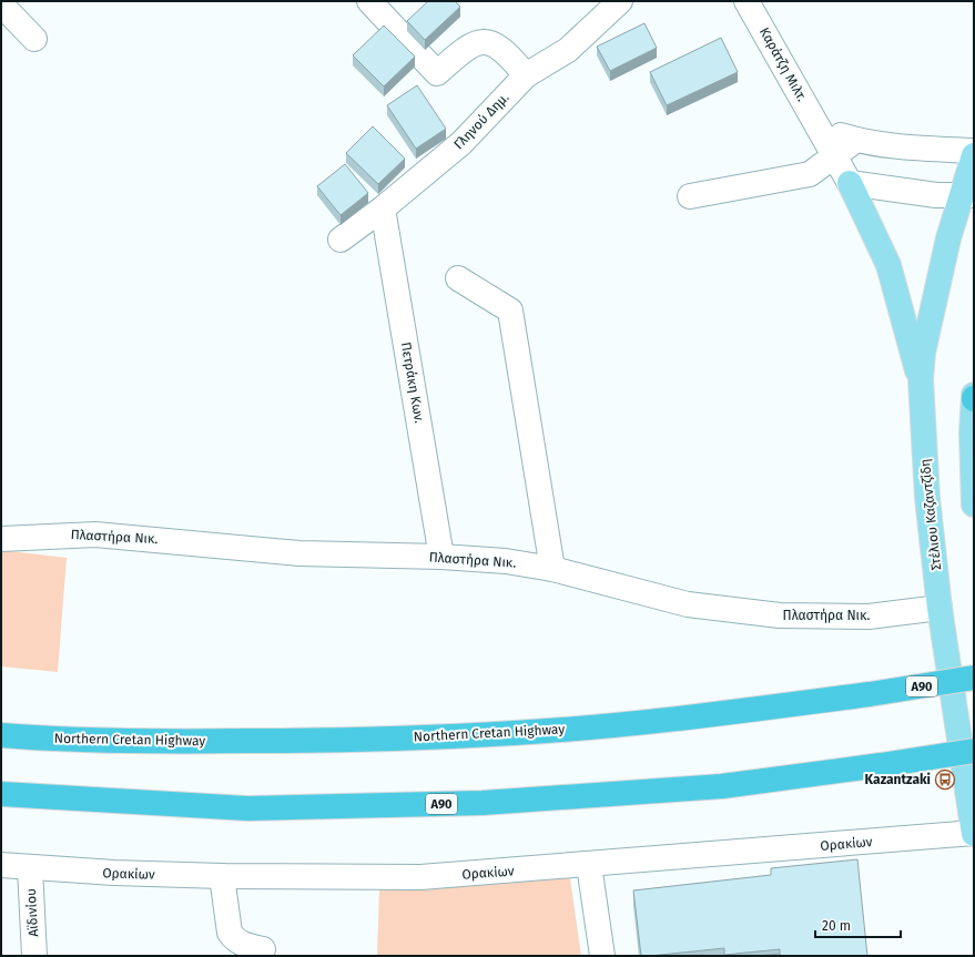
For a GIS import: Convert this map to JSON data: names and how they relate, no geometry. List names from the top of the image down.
{
  "streets": {
    "highway": ["Α90", "Northern Cretan Highway"],
    "main road": ["Στέλιου Καζαντζίδη"],
    "street": [
      "Καράτζη Μιλτ.",
      "Γληνού Δημ.",
      "Πετράκη Κων.",
      "Πλαστήρα Νικ.",
      "Ορακίων",
      "Αϊδινίου"
    ]
  },
  "crossings": [
    ["Γληνού Δημ.", "Πετράκη Κων."],
    ["Πετράκη Κων.", "Πλαστήρα Νικ."],
    ["Στέλιου Καζαντζίδη", "Πλαστήρα Νικ."],
    ["Στέλιου Καζαντζίδη", "Ορακίων"],
    ["Ορακίων", "Αϊδινίου"]
  ],
  "places": {
    "bus stop": ["Kazantzaki"]
  },
  "scale_bar": "20 m"
}
